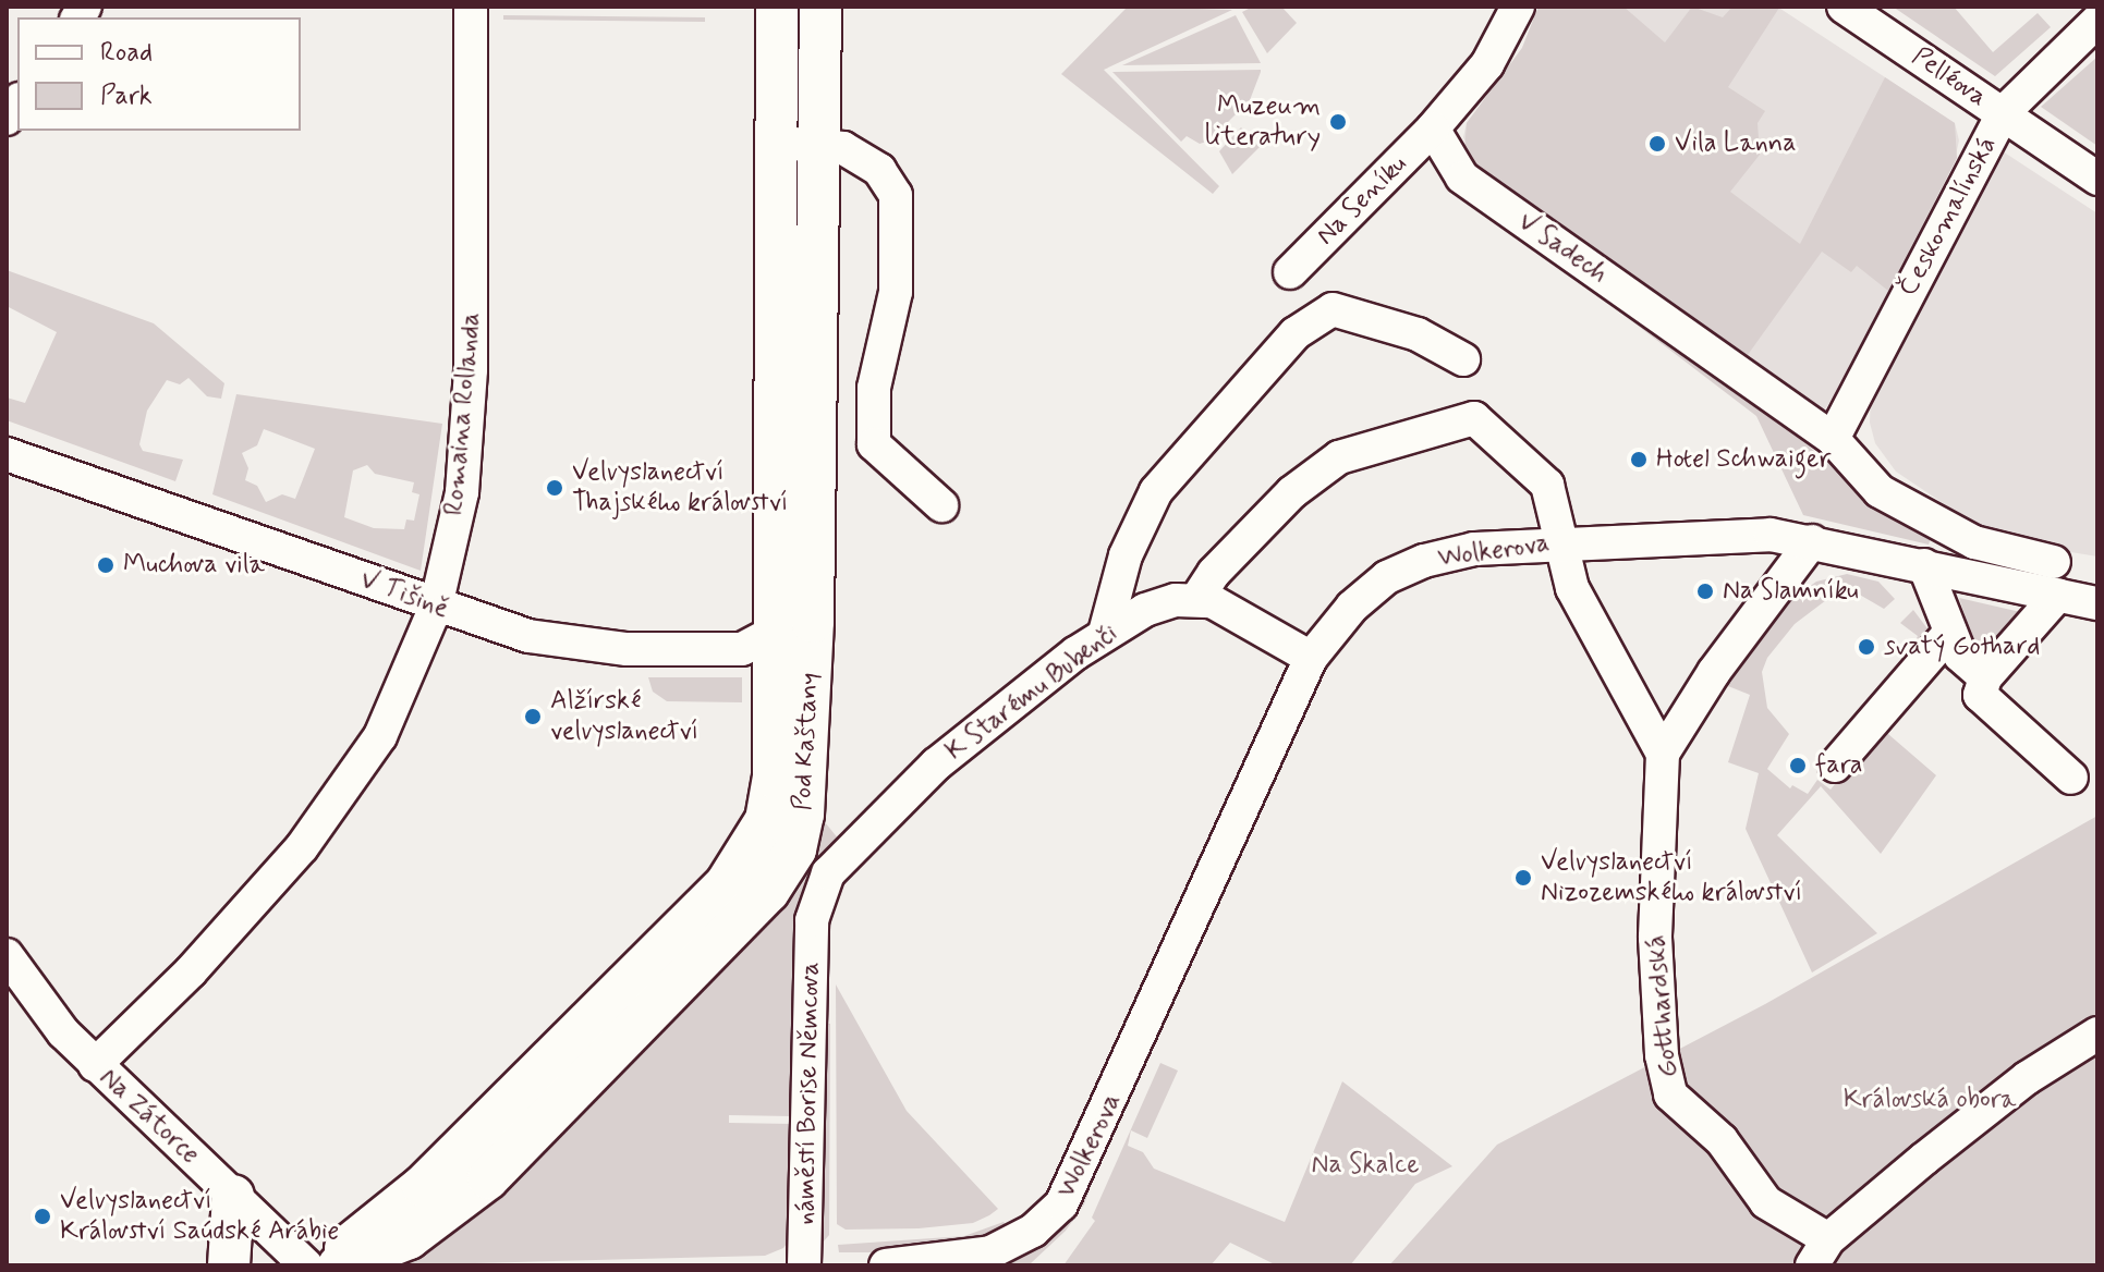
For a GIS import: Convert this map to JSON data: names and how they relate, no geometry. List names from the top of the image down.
{
  "streets": {
    "main road": ["Pod Kaštany"],
    "street": [
      "Pelléova",
      "Na Seníku",
      "Českomalínská",
      "V Sadech",
      "Romaina Rollanda",
      "Wolkerova",
      "V Tišině",
      "K Starému Bubenči",
      "Gotthardská",
      "náměstí Borise Němcova",
      "Na Zátorce"
    ]
  },
  "crossings": [
    ["Pelléova", "Českomalínská"],
    ["Na Seníku", "V Sadech"],
    ["Českomalínská", "V Sadech"],
    ["Romaina Rollanda", "V Tišině"],
    ["Romaina Rollanda", "Na Zátorce"],
    ["Wolkerova", "Gotthardská"],
    ["V Tišině", "Pod Kaštany"],
    ["K Starému Bubenči", "náměstí Borise Němcova"]
  ],
  "parks": ["Královská obora", "Na Skalce"],
  "places": [
    "Muzeum literatury",
    "Vila Lanna",
    "Hotel Schwaiger",
    "Velvyslanectví Thajského království",
    "Muchova vila",
    "Na Slamníku",
    "svatý Gothard",
    "Alžírské velvyslanectví",
    "fara",
    "Velvyslanectví Nizozemského království",
    "Velvyslanectví Království Saúdské Arábie"
  ],
  "legend": ["Road", "Park"]
}
